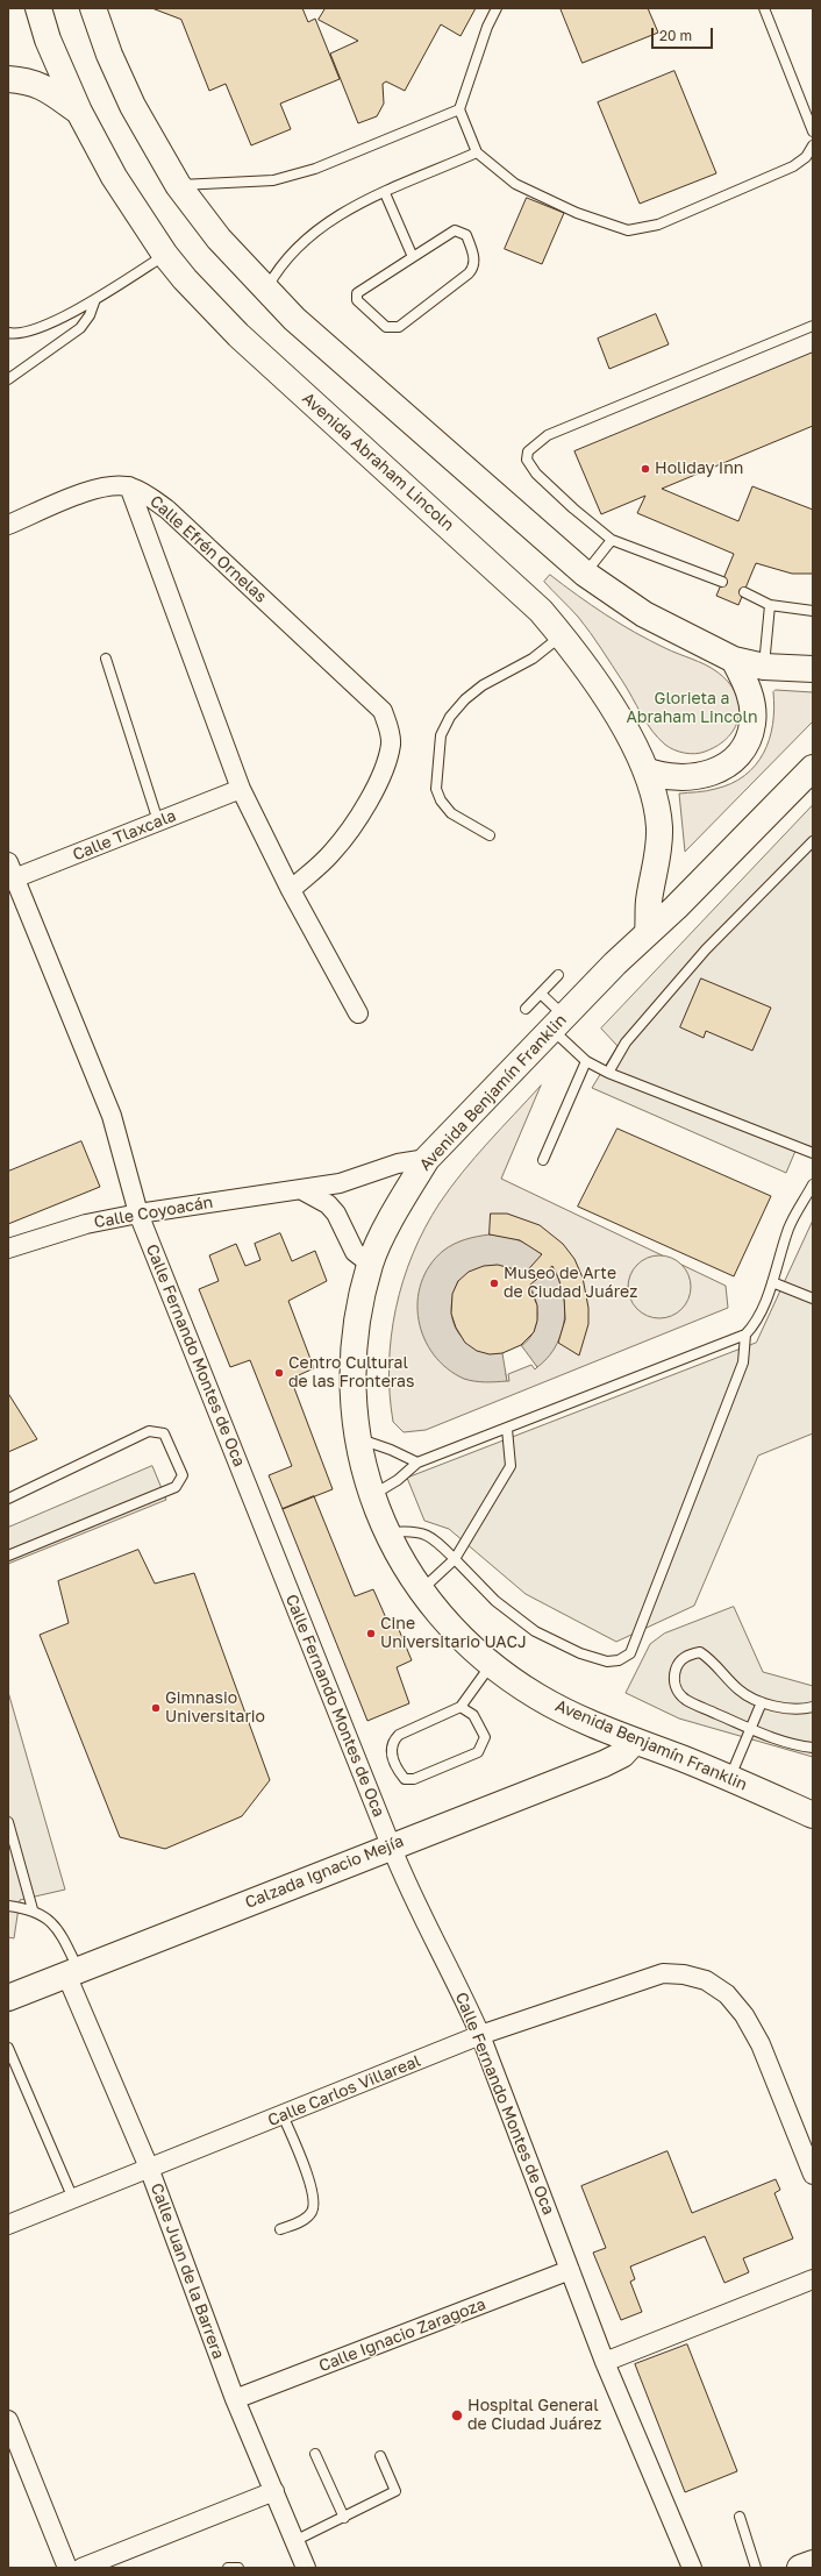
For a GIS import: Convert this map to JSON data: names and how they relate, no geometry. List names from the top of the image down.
{
  "streets": {
    "main road": ["Avenida Abraham Lincoln", "Avenida Benjamín Franklin", "Calzada Ignacio Mejía"],
    "street": [
      "Calle Efrén Ornelas",
      "Calle Tlaxcala",
      "Calle Coyoacán",
      "Calle Fernando Montes de Oca",
      "Calle Carlos Villareal",
      "Calle Juan de la Barrera",
      "Calle Ignacio Zaragoza"
    ]
  },
  "crossings": [
    ["Avenida Abraham Lincoln", "Avenida Benjamín Franklin"],
    ["Calle Efrén Ornelas", "Calle Tlaxcala"],
    ["Calle Tlaxcala", "Calle Fernando Montes de Oca"],
    ["Avenida Benjamín Franklin", "Calle Coyoacán"],
    ["Avenida Benjamín Franklin", "Calzada Ignacio Mejía"],
    ["Calle Coyoacán", "Calle Fernando Montes de Oca"],
    ["Calle Fernando Montes de Oca", "Calzada Ignacio Mejía"],
    ["Calle Fernando Montes de Oca", "Calle Carlos Villareal"],
    ["Calle Fernando Montes de Oca", "Calle Ignacio Zaragoza"],
    ["Calzada Ignacio Mejía", "Calle Juan de la Barrera"],
    ["Calle Carlos Villareal", "Calle Juan de la Barrera"],
    ["Calle Juan de la Barrera", "Calle Ignacio Zaragoza"]
  ],
  "parks": ["Glorieta a Abraham Lincoln"],
  "places": [
    "Holiday Inn",
    "Museo de Arte de Ciudad Juárez",
    "Centro Cultural de las Fronteras",
    "Cine Universitario UACJ",
    "Gimnasio Universitario",
    "Hospital General de Ciudad Juárez"
  ],
  "scale_bar": "20 m"
}
